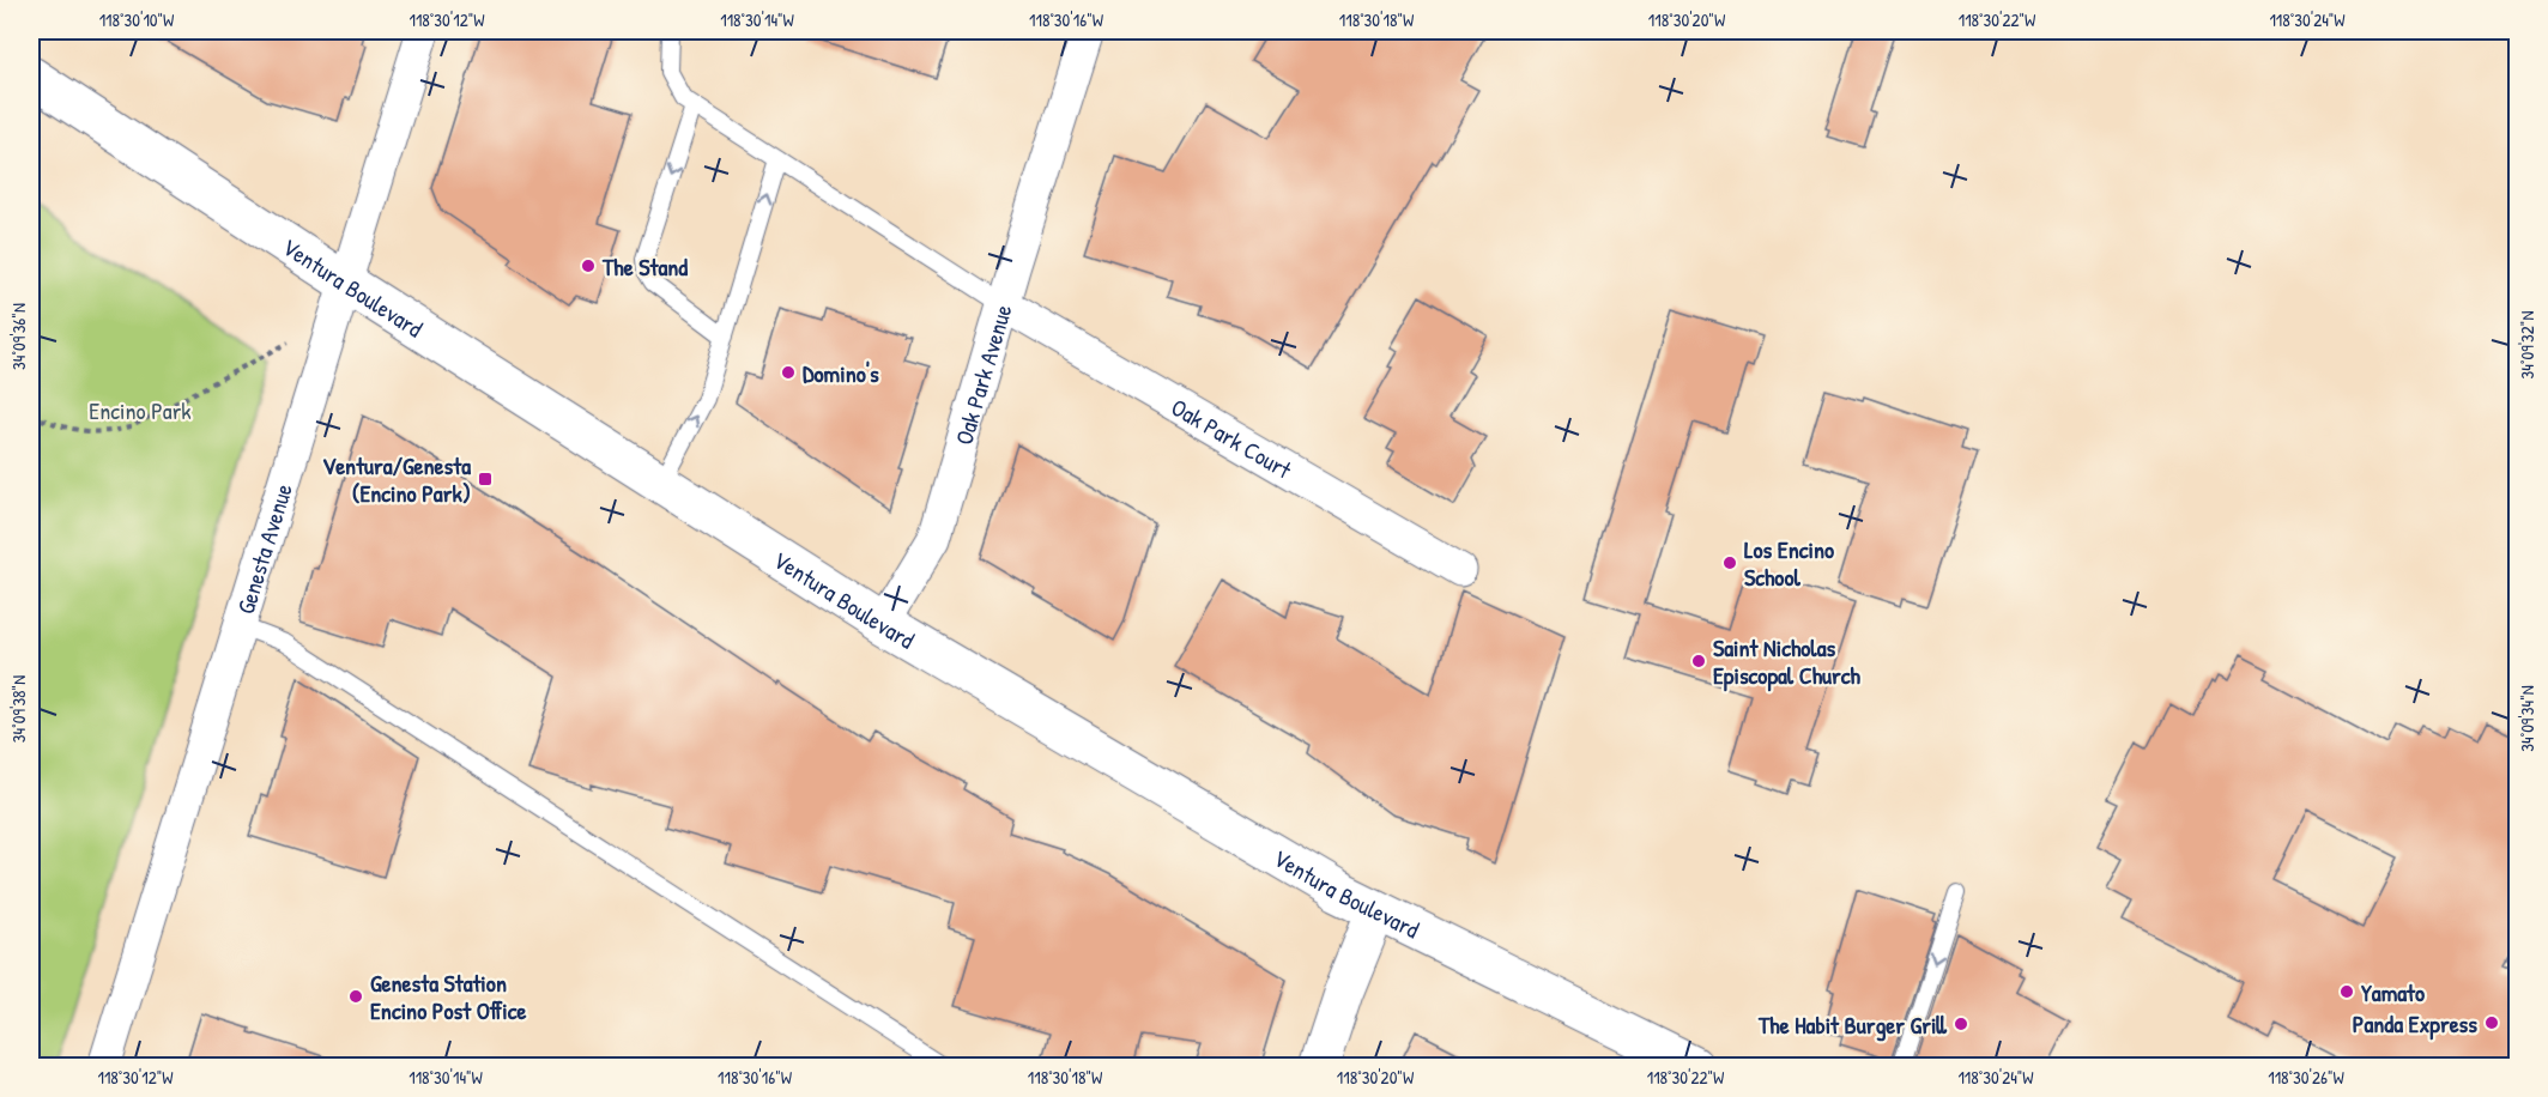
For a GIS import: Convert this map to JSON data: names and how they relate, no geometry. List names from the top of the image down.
{
  "streets": {
    "main road": ["Ventura Boulevard"],
    "street": ["Oak Park Avenue", "Oak Park Court", "Genesta Avenue"]
  },
  "crossings": [
    ["Ventura Boulevard", "Oak Park Avenue"],
    ["Ventura Boulevard", "Genesta Avenue"],
    ["Oak Park Avenue", "Oak Park Court"]
  ],
  "parks": ["Encino Park"],
  "places": {
    "other": [
      "The Stand",
      "Domino's",
      "Los Encino School",
      "Saint Nicholas Episcopal Church",
      "Yamato",
      "Genesta Station Encino Post Office",
      "Panda Express",
      "The Habit Burger Grill"
    ],
    "transit": ["Ventura/Genesta (Encino Park)"]
  },
  "coordinates": [
    "118°30'10\"W",
    "118°30'12\"W",
    "118°30'14\"W",
    "118°30'16\"W",
    "118°30'18\"W",
    "118°30'20\"W",
    "118°30'22\"W",
    "118°30'24\"W",
    "34°09'36\"N",
    "34°09'32\"N",
    "34°09'38\"N",
    "34°09'34\"N",
    "118°30'26\"W"
  ]
}
